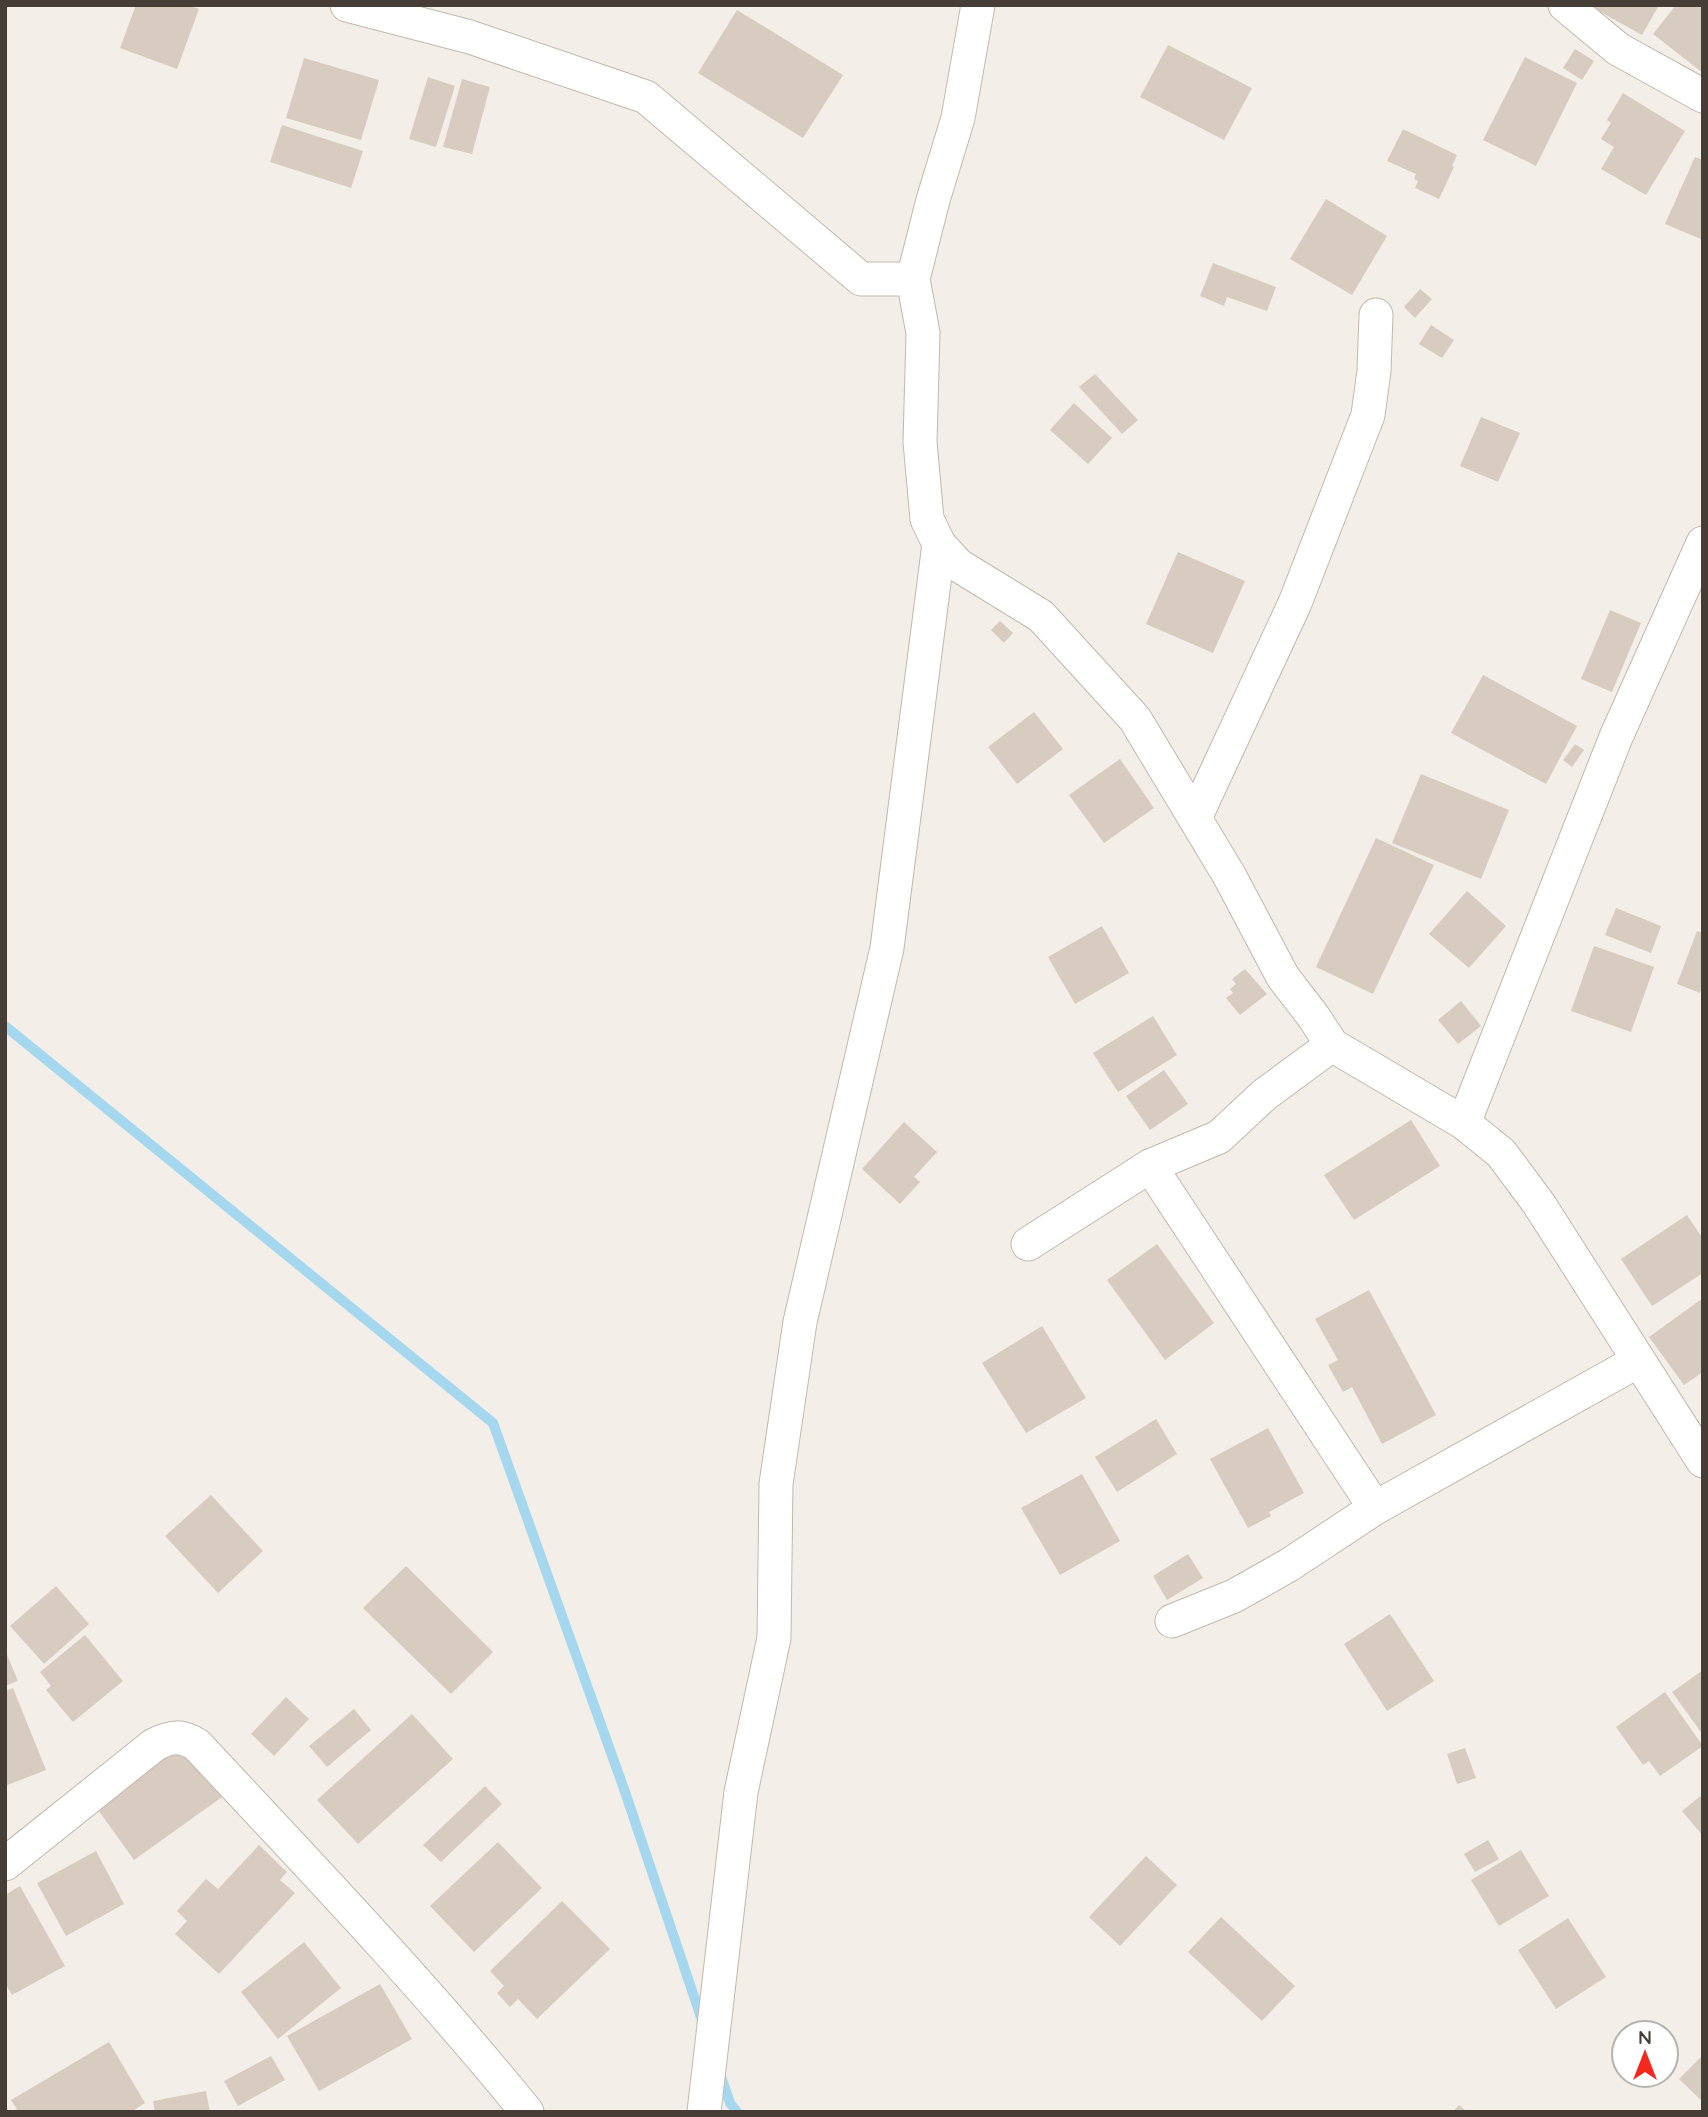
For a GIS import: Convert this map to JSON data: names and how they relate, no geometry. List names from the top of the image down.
{
  "north": "top"
}
